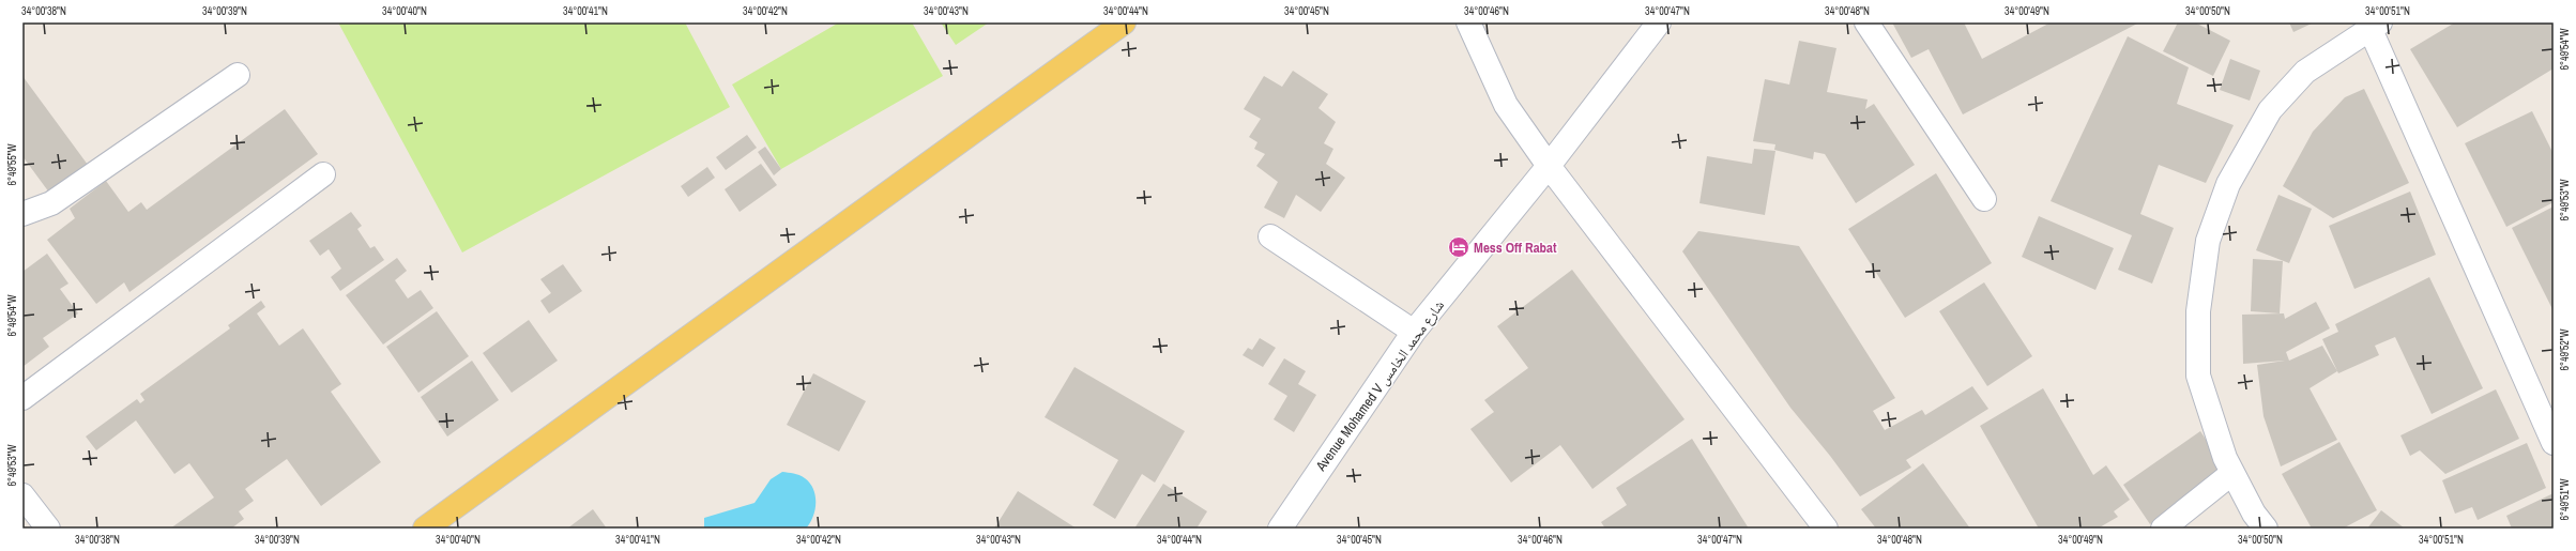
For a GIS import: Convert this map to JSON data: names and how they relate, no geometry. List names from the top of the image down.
{
  "streets": {
    "street": ["Avenue Mohamed V شارع محمد الخامس"]
  },
  "places": {
    "hotel": ["Mess Off Rabat"]
  },
  "coordinates": [
    "34°00'38\"N",
    "34°00'39\"N",
    "34°00'40\"N",
    "34°00'41\"N",
    "34°00'42\"N",
    "34°00'43\"N",
    "34°00'44\"N",
    "34°00'45\"N",
    "34°00'46\"N",
    "34°00'47\"N",
    "34°00'48\"N",
    "34°00'49\"N",
    "34°00'50\"N",
    "34°00'51\"N",
    "6°49'54\"W",
    "6°49'55\"W",
    "6°49'53\"W",
    "6°49'52\"W",
    "6°49'51\"W"
  ]
}
